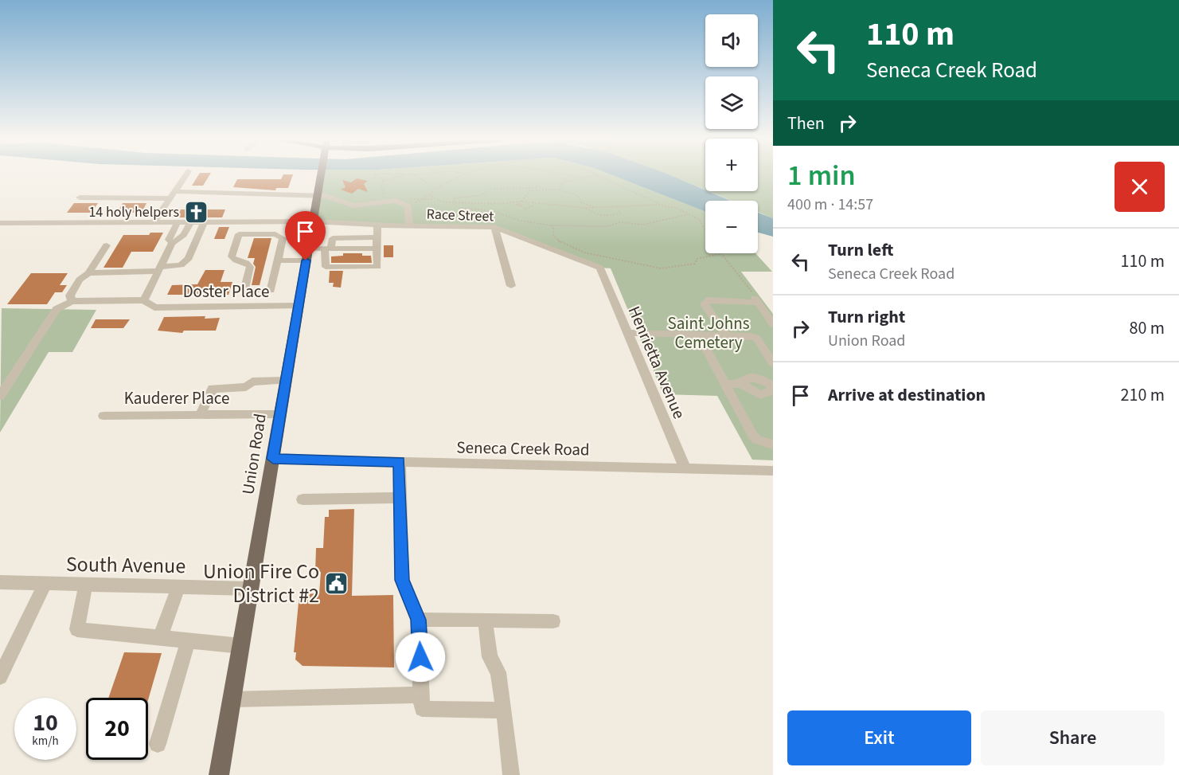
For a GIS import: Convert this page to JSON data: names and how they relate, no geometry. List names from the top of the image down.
{
  "streets": {
    "main road": ["Union Road"],
    "street": [
      "Race Street",
      "Doster Place",
      "Henrietta Avenue",
      "Kauderer Place",
      "Seneca Creek Road",
      "South Avenue"
    ]
  },
  "crossings": [
    ["Race Street", "Henrietta Avenue"],
    ["Race Street", "Union Road"],
    ["Doster Place", "Union Road"],
    ["Henrietta Avenue", "Seneca Creek Road"],
    ["Kauderer Place", "Union Road"],
    ["Seneca Creek Road", "Union Road"],
    ["Union Road", "South Avenue"]
  ],
  "parks": ["Saint Johns Cemetery"],
  "places": {
    "church": ["14 holy helpers"],
    "public building": ["Union Fire Co District #2"]
  },
  "page": {
    "turn": ["110 m", "Seneca Creek Road"],
    "map_buttons": ["+", "−"],
    "then": "Then",
    "heading": ["1 min", "400 m · 14:57"],
    "list": [
      {
        "name": "Turn left",
        "note": "Seneca Creek Road",
        "value": "110 m"
      },
      {
        "name": "Turn right",
        "note": "Union Road",
        "value": "80 m"
      },
      {
        "name": "Arrive at destination",
        "value": "210 m"
      }
    ],
    "speed": "10 km/h",
    "limit": "20",
    "buttons": ["Exit", "Share"]
  }
}
